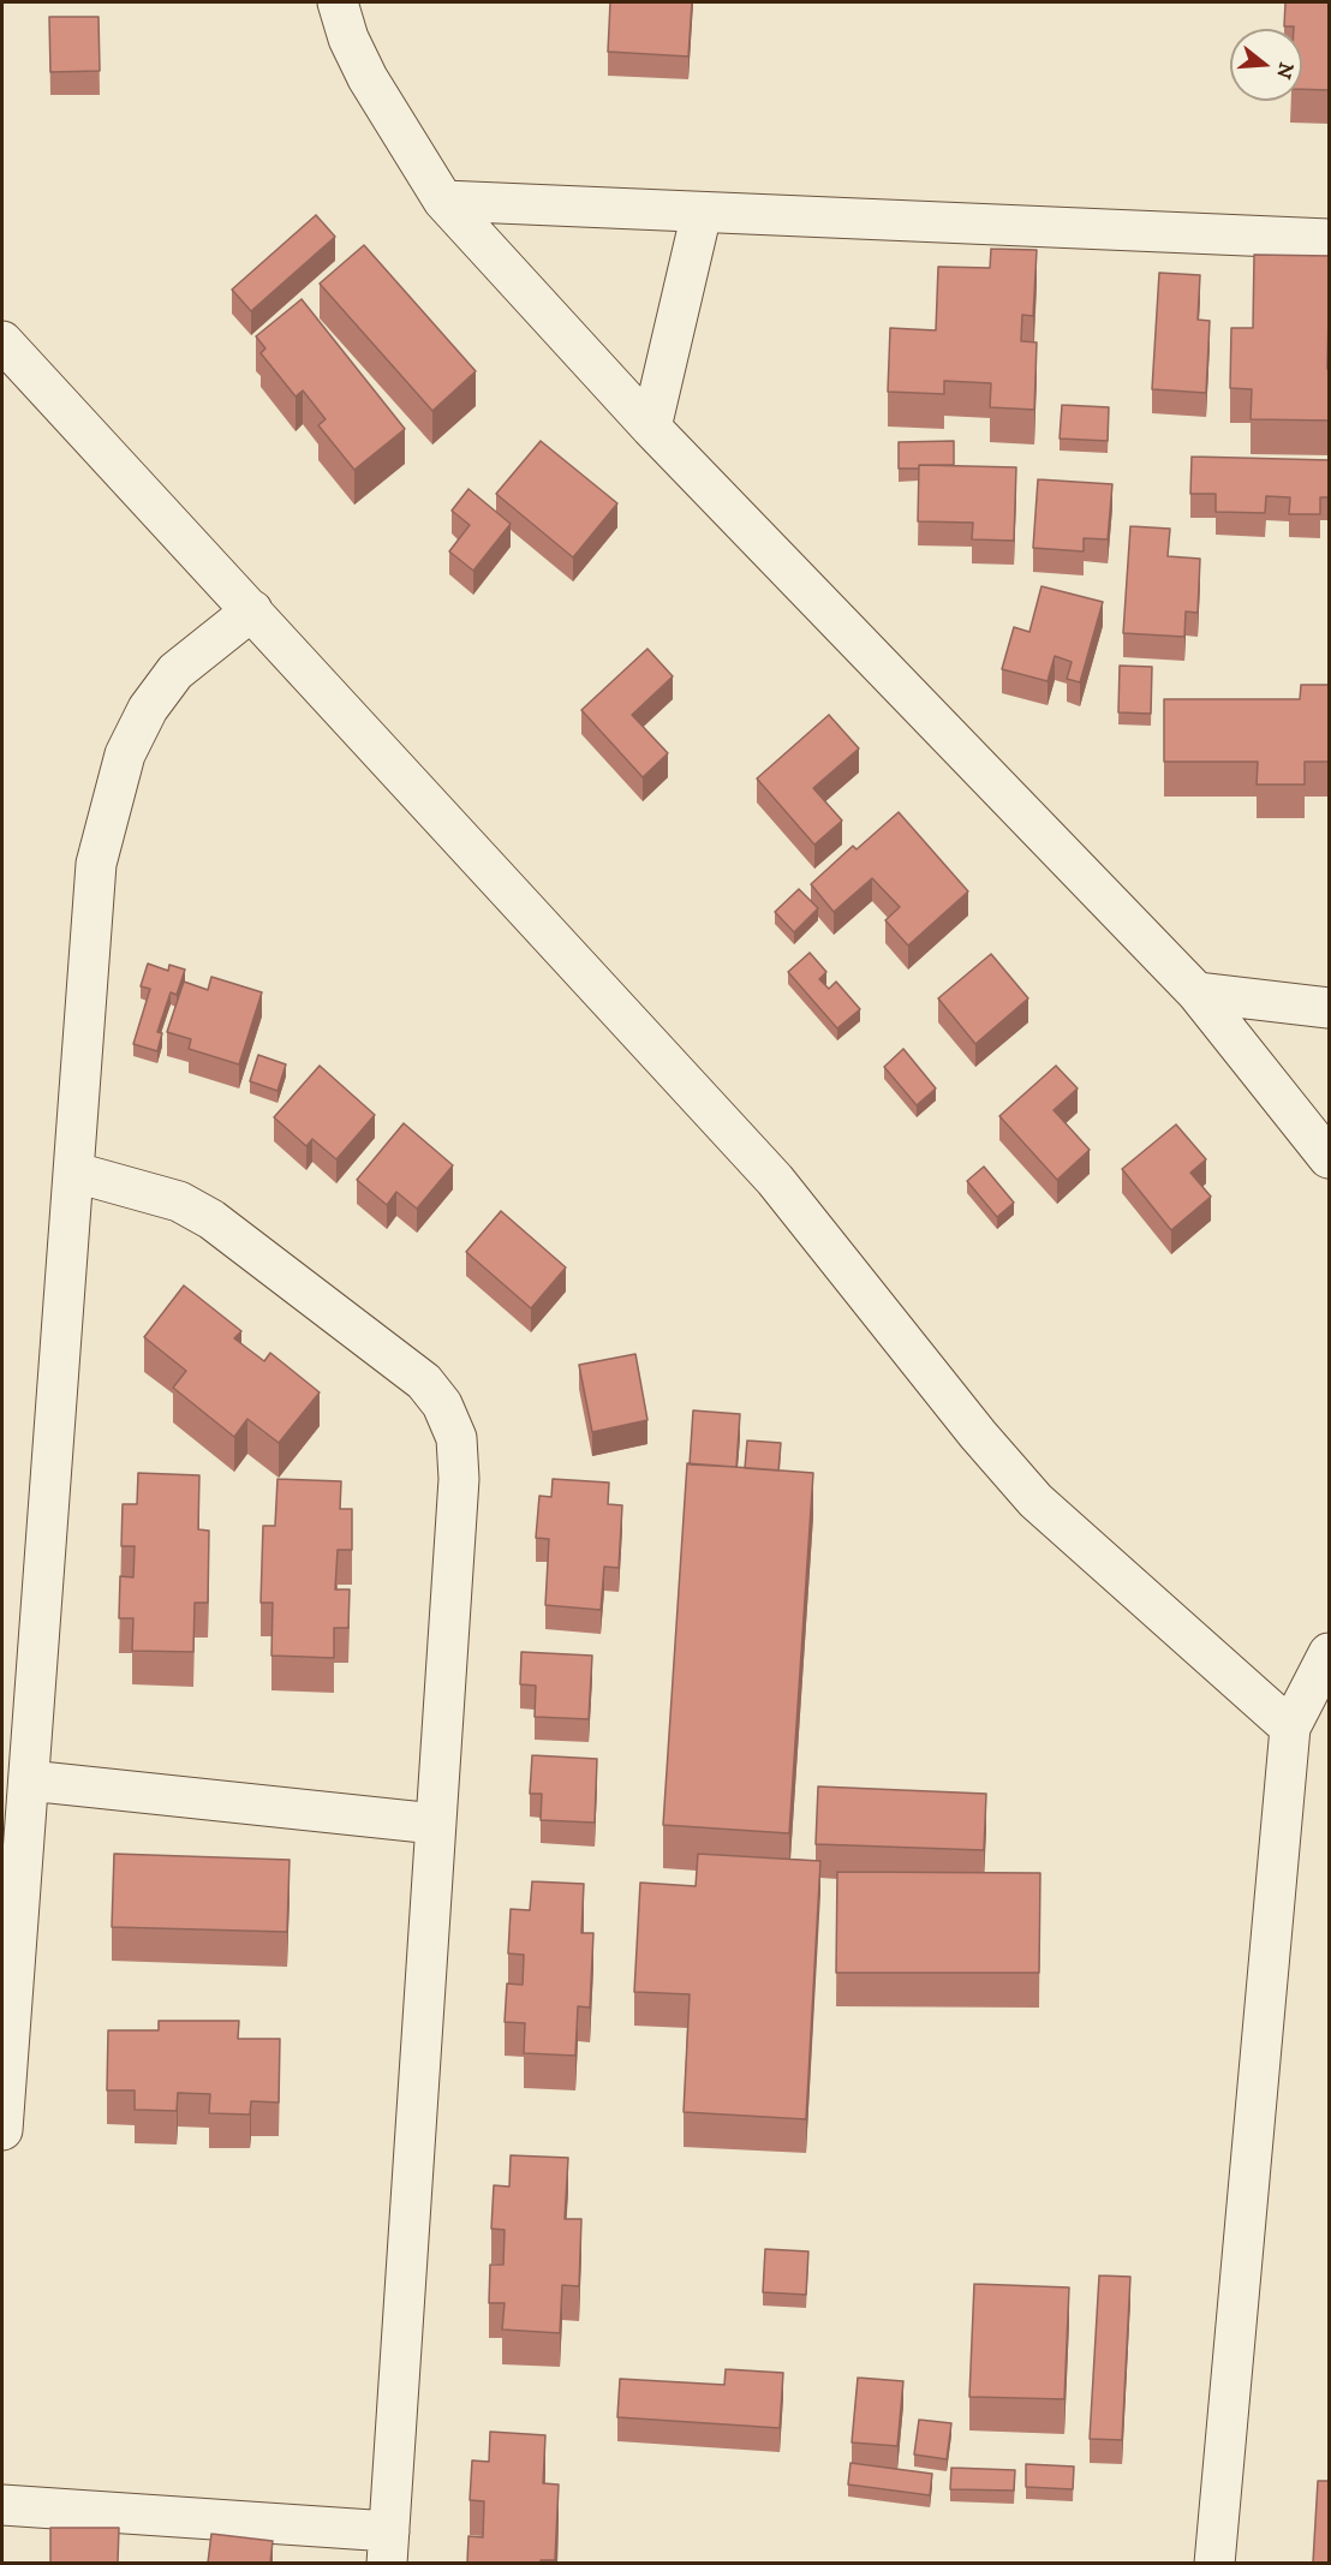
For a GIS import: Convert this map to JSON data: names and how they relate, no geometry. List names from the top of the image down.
{
  "north": "right"
}
